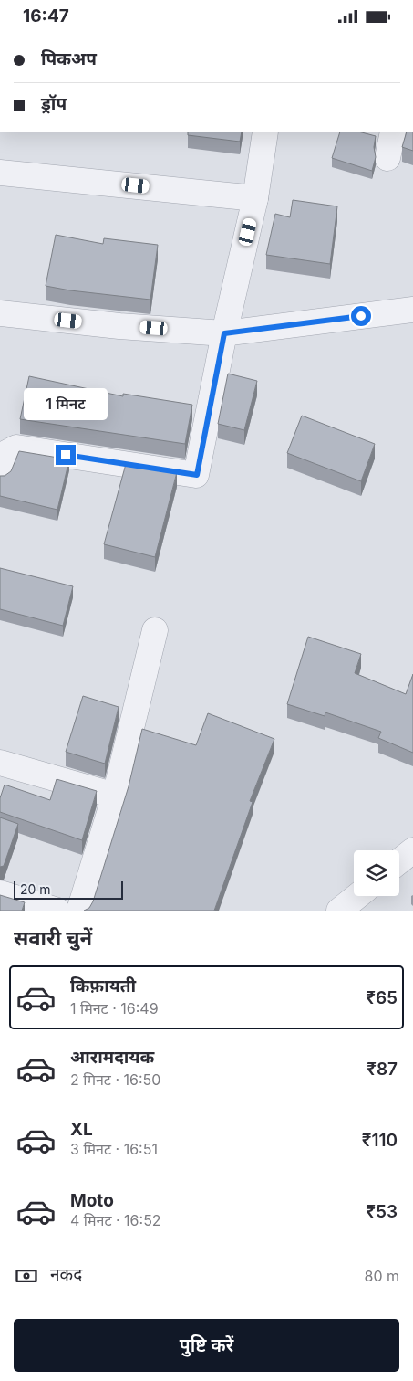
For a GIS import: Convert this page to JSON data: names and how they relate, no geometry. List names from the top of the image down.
{
  "scale_bar": "20 m",
  "page": {
    "status": "16:47",
    "banner": ["पिकअप", "ड्रॉप"],
    "bubble": "1 मिनट",
    "scale": "20 m",
    "heading": "सवारी चुनें",
    "list": [
      {
        "name": "किफ़ायती",
        "note": "1 मिनट · 16:49",
        "value": "₹65"
      },
      {
        "name": "आरामदायक",
        "note": "2 मिनट · 16:50",
        "value": "₹87"
      },
      {
        "name": "XL",
        "note": "3 मिनट · 16:51",
        "value": "₹110"
      },
      {
        "name": "Moto",
        "note": "4 मिनट · 16:52",
        "value": "₹53"
      }
    ],
    "pay": ["नकद", "80 m"],
    "buttons": "पुष्टि करें"
  }
}
